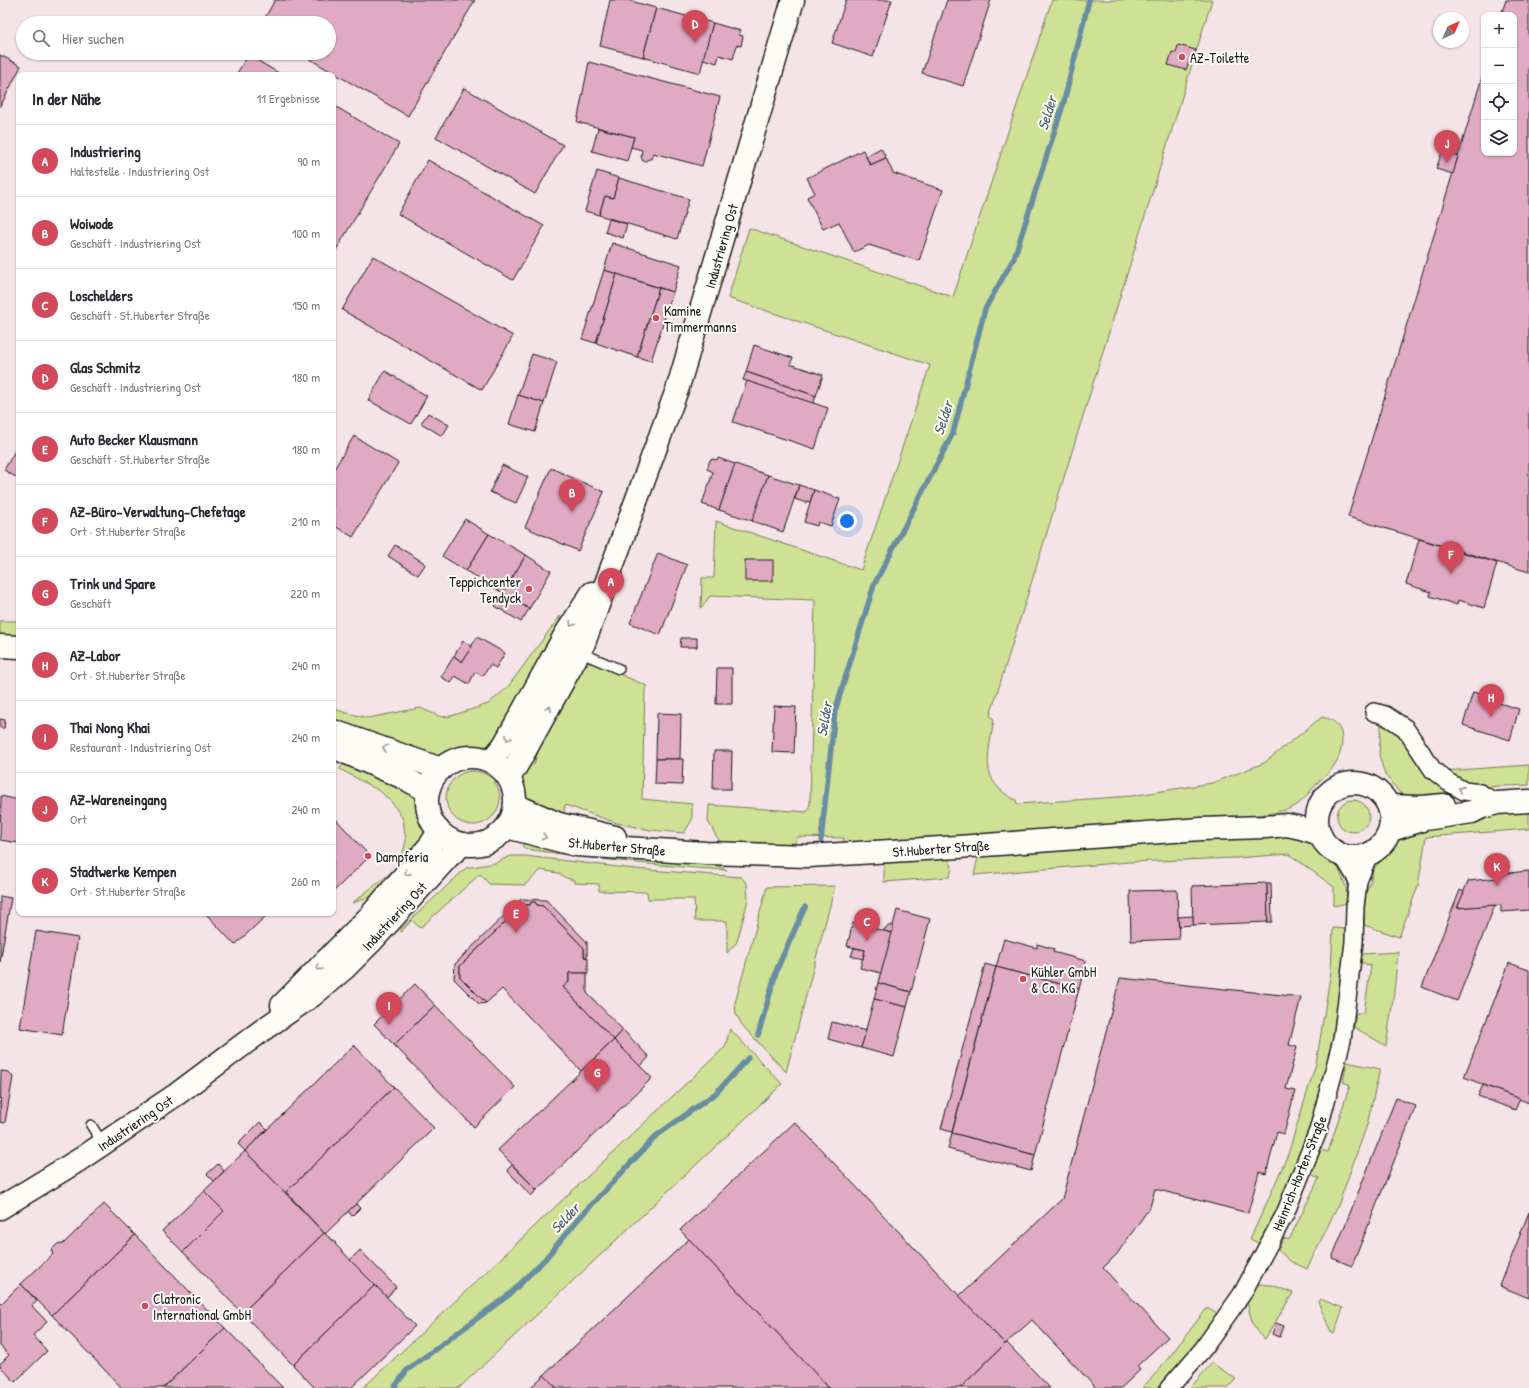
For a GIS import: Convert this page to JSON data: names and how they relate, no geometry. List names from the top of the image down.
{
  "streets": {
    "street": ["Industriering Ost", "St.Huberter Straße", "Heinrich-Horten-Straße"]
  },
  "crossings": [
    ["Industriering Ost", "St.Huberter Straße"],
    ["St.Huberter Straße", "Heinrich-Horten-Straße"]
  ],
  "water": ["Selder"],
  "places": [
    "AZ-Toilette",
    "Kamine Timmermanns",
    "Teppichcenter Tendyck",
    "Dampferia",
    "Kühler GmbH & Co. KG",
    "Clatronic International GmbH"
  ],
  "north": "top right",
  "page": {
    "pins": [
      "D",
      "J",
      "B",
      "F",
      "A",
      "H",
      "K",
      "E",
      "C",
      "I",
      "G"
    ],
    "map_buttons": ["+", "−"],
    "search": "Hier suchen",
    "heading": ["In der Nähe", "11 Ergebnisse"],
    "list": [
      {
        "mark": "A",
        "name": "Industriering",
        "note": "Haltestelle · Industriering Ost",
        "value": "90 m"
      },
      {
        "mark": "B",
        "name": "Woiwode",
        "note": "Geschäft · Industriering Ost",
        "value": "100 m"
      },
      {
        "mark": "C",
        "name": "Loschelders",
        "note": "Geschäft · St.Huberter Straße",
        "value": "150 m"
      },
      {
        "mark": "D",
        "name": "Glas Schmitz",
        "note": "Geschäft · Industriering Ost",
        "value": "180 m"
      },
      {
        "mark": "E",
        "name": "Auto Becker Klausmann",
        "note": "Geschäft · St.Huberter Straße",
        "value": "180 m"
      },
      {
        "mark": "F",
        "name": "AZ-Büro-Verwaltung-Chefetage",
        "note": "Ort · St.Huberter Straße",
        "value": "210 m"
      },
      {
        "mark": "G",
        "name": "Trink und Spare",
        "note": "Geschäft",
        "value": "220 m"
      },
      {
        "mark": "H",
        "name": "AZ-Labor",
        "note": "Ort · St.Huberter Straße",
        "value": "240 m"
      },
      {
        "mark": "I",
        "name": "Thai Nong Khai",
        "note": "Restaurant · Industriering Ost",
        "value": "240 m"
      },
      {
        "mark": "J",
        "name": "AZ-Wareneingang",
        "note": "Ort",
        "value": "240 m"
      },
      {
        "mark": "K",
        "name": "Stadtwerke Kempen",
        "note": "Ort · St.Huberter Straße",
        "value": "260 m"
      }
    ]
  }
}
